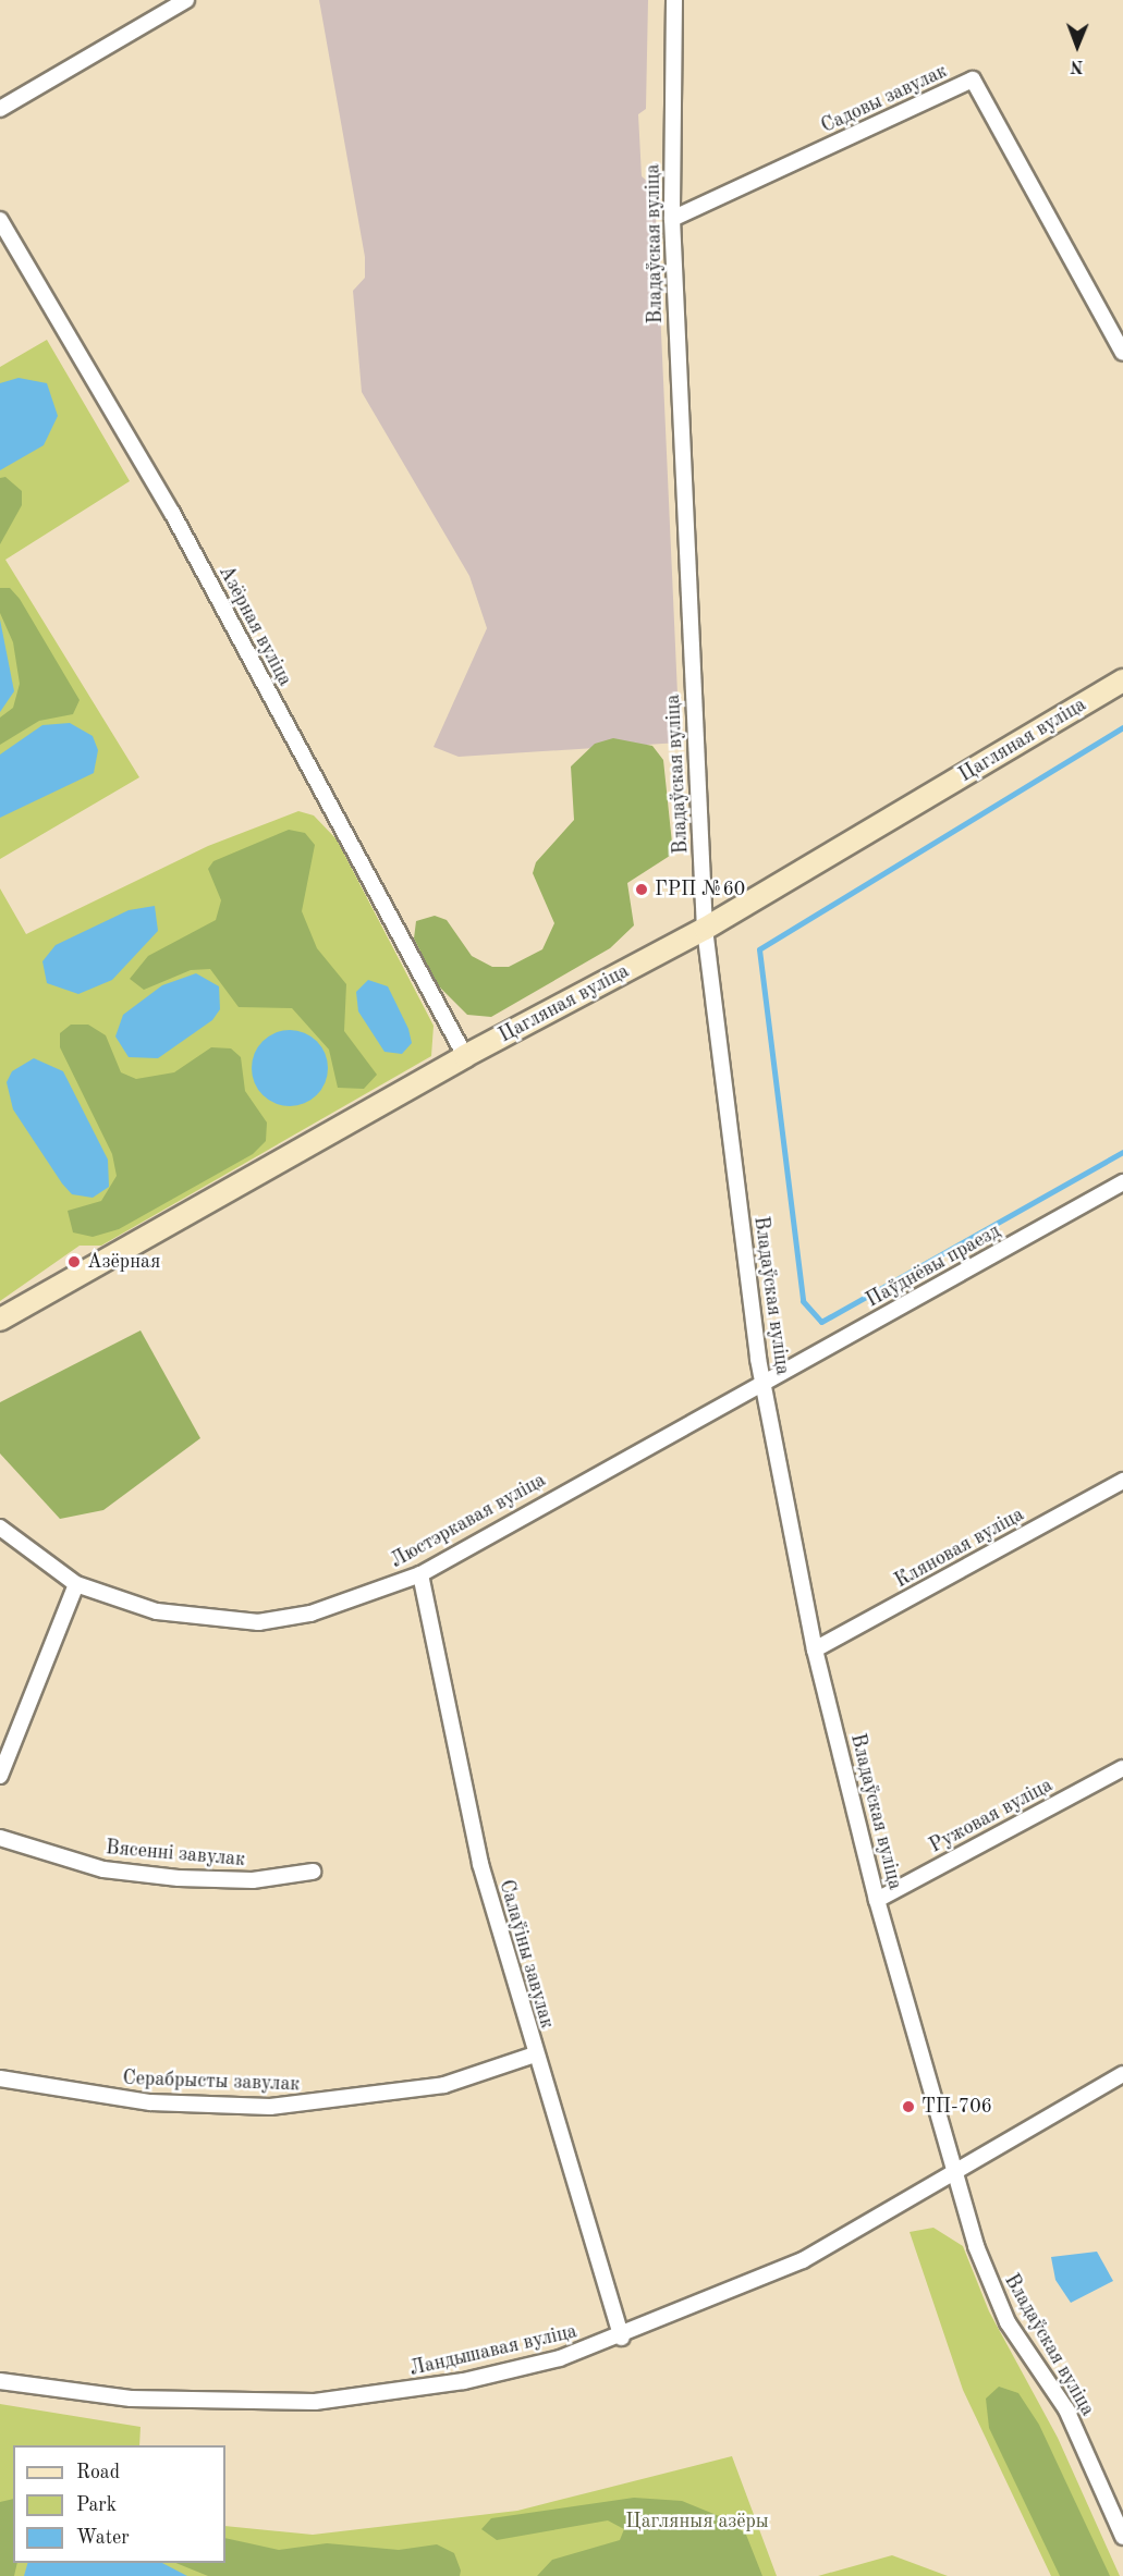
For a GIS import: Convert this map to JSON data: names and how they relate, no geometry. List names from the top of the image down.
{
  "streets": {
    "street": [
      "Садовы завулак",
      "Владаўская вуліца",
      "Азёрная вуліца",
      "Цагляная вуліца",
      "Паўднёвы праезд",
      "Люстэркавая вуліца",
      "Кляновая вуліца",
      "Ружовая вуліца",
      "Вясенні завулак",
      "Салаўіны завулак",
      "Серабрысты завулак",
      "Ландышавая вуліца"
    ]
  },
  "crossings": [
    ["Садовы завулак", "Владаўская вуліца"],
    ["Владаўская вуліца", "Цагляная вуліца"],
    ["Владаўская вуліца", "Паўднёвы праезд"],
    ["Владаўская вуліца", "Люстэркавая вуліца"],
    ["Владаўская вуліца", "Кляновая вуліца"],
    ["Владаўская вуліца", "Ружовая вуліца"],
    ["Владаўская вуліца", "Ландышавая вуліца"],
    ["Азёрная вуліца", "Цагляная вуліца"],
    ["Паўднёвы праезд", "Люстэркавая вуліца"],
    ["Люстэркавая вуліца", "Салаўіны завулак"],
    ["Салаўіны завулак", "Серабрысты завулак"],
    ["Салаўіны завулак", "Ландышавая вуліца"]
  ],
  "parks": ["Цагляныя азёры"],
  "places": ["ГРП №60", "Азёрная", "ТП-706"],
  "legend": ["Road", "Park", "Water"],
  "north": "bottom"
}
